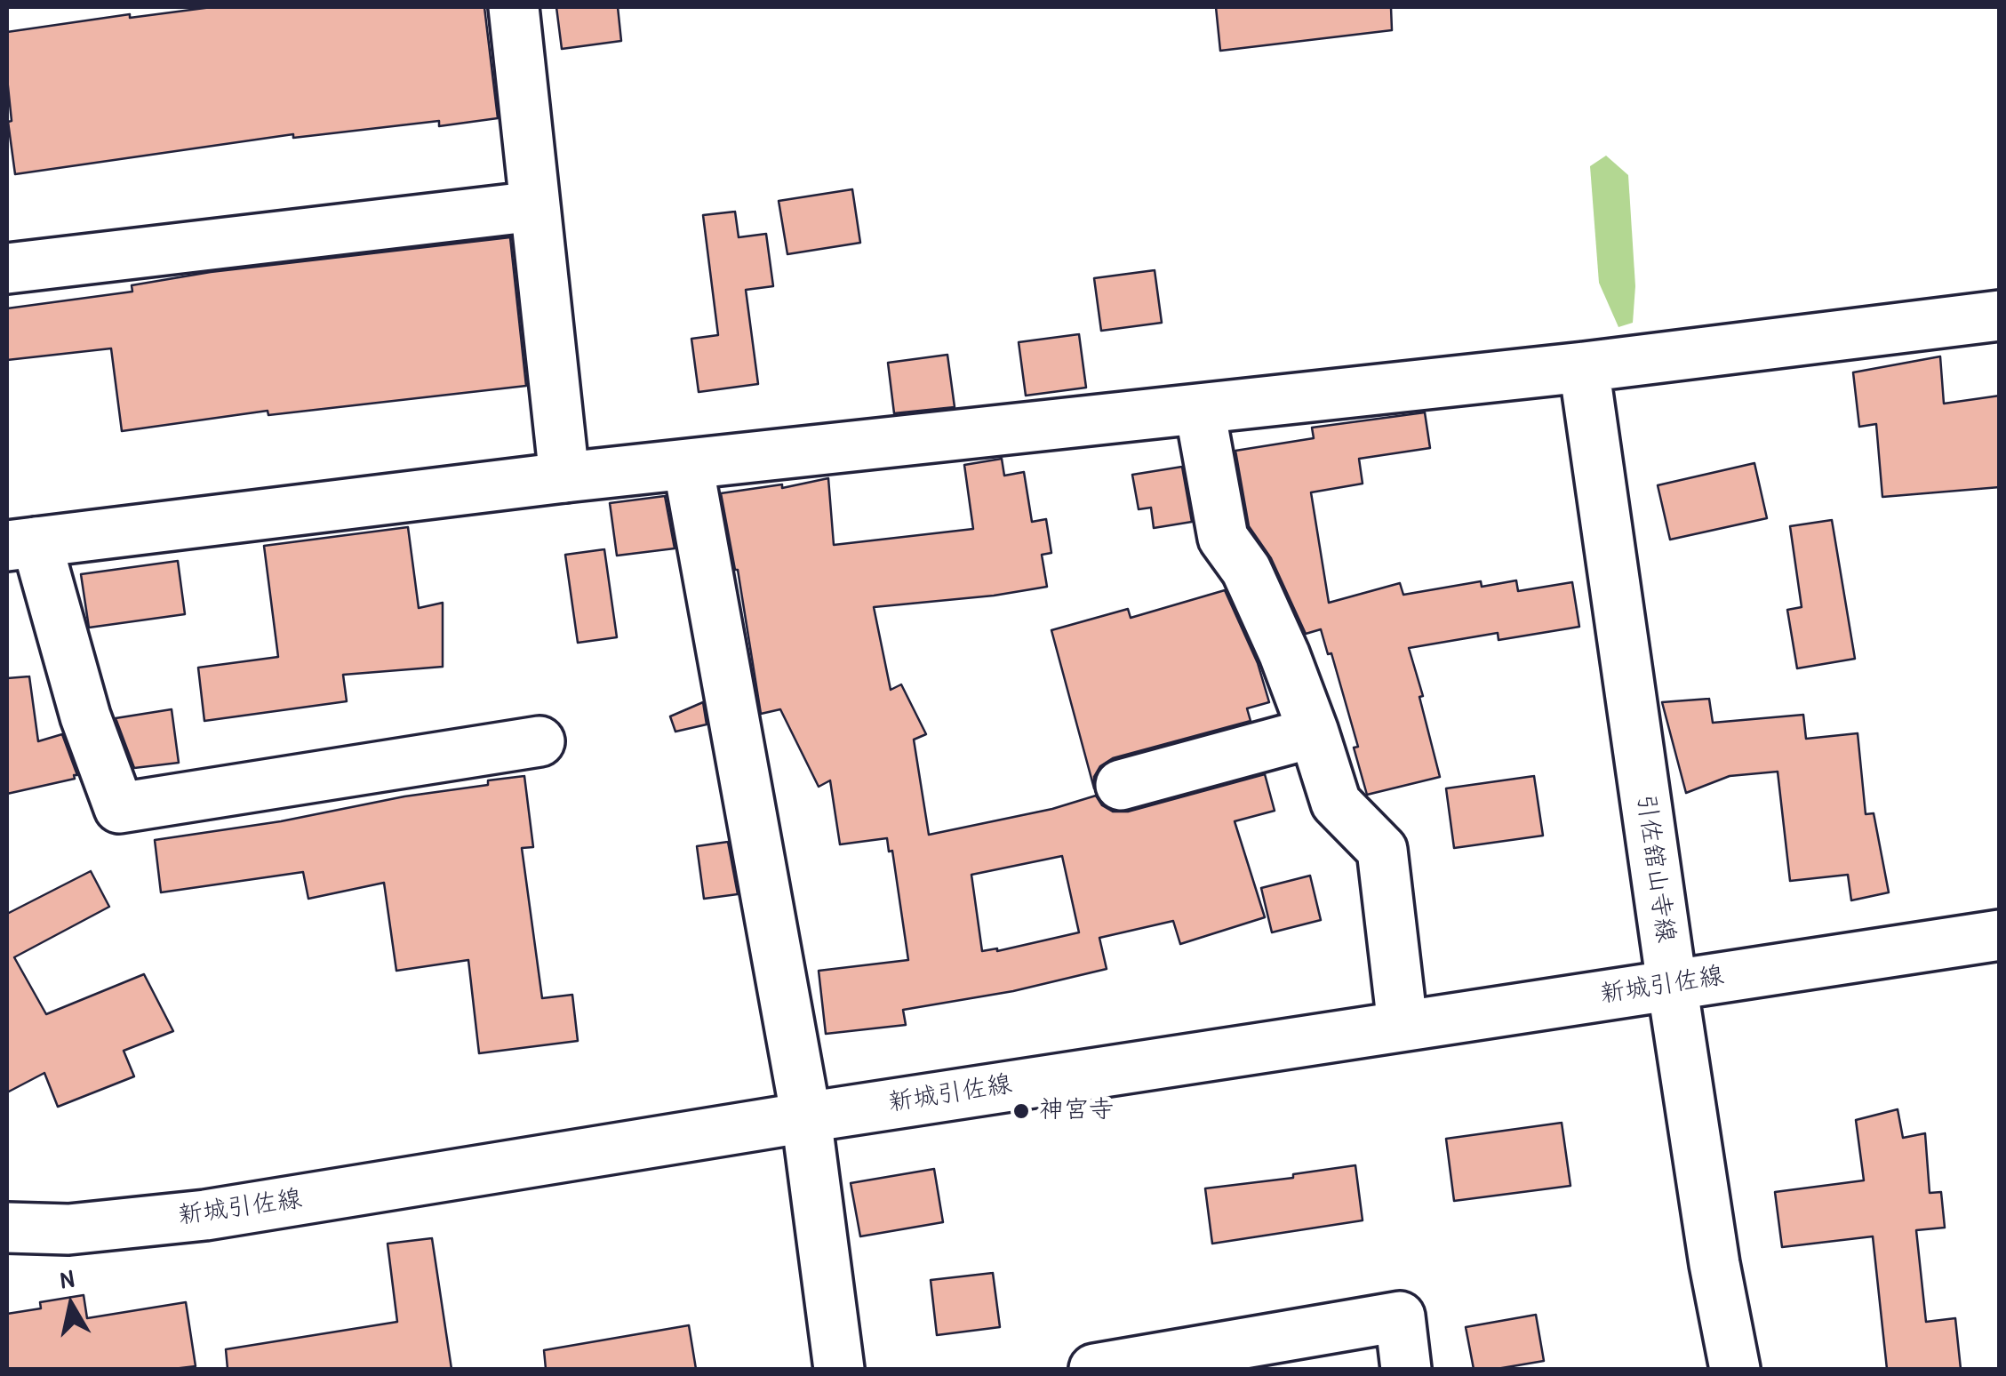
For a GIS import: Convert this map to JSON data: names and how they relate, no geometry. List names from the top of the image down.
{
  "streets": {
    "street": ["引佐舘山寺線", "新城引佐線"]
  },
  "crossings": [
    ["引佐舘山寺線", "新城引佐線"]
  ],
  "places": ["神宮寺"],
  "north": "top"
}
